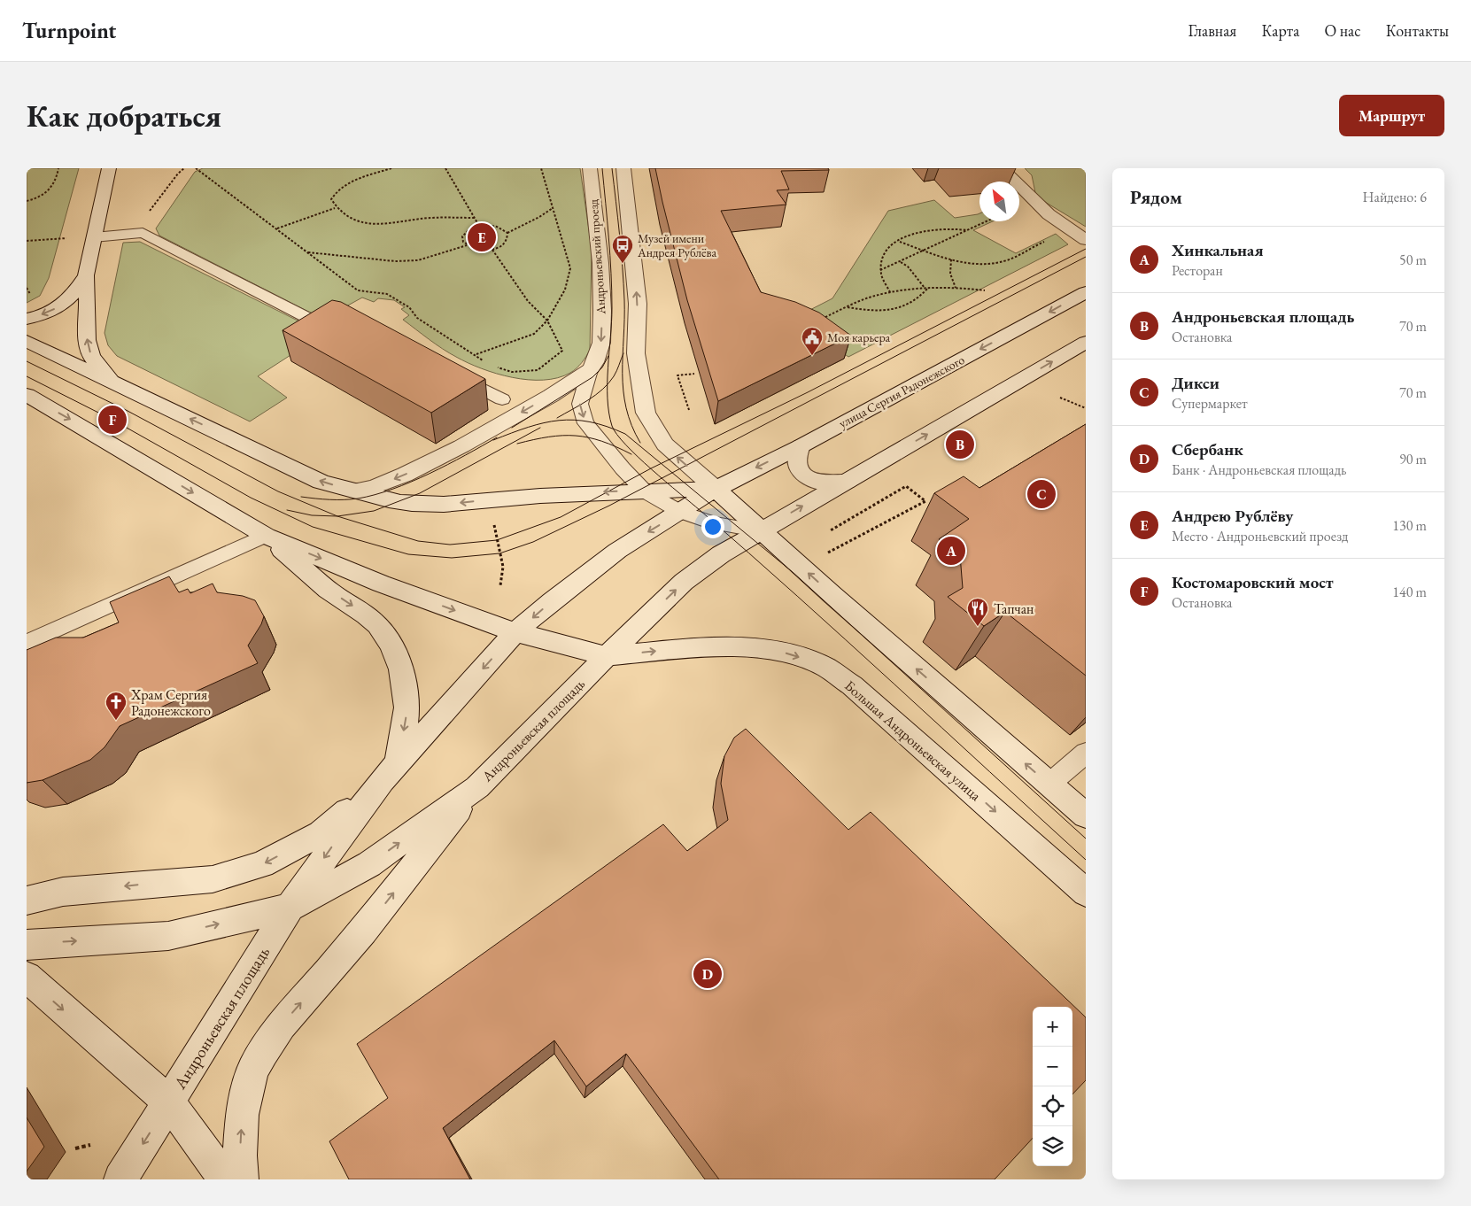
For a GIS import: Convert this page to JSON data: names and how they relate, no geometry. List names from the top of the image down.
{
  "streets": {
    "main road": [
      "Андроньевский проезд",
      "улица Сергия Радонежского",
      "Андроньевская площадь",
      "Большая Андроньевская улица"
    ]
  },
  "crossings": [
    ["улица Сергия Радонежского", "Андроньевская площадь"],
    ["Андроньевская площадь", "Большая Андроньевская улица"]
  ],
  "places": {
    "bus stop": ["Музей имени Андрея Рублёва"],
    "public building": ["Моя карьера"],
    "restaurant": ["Тапчан"],
    "church": ["Храм Сергия Радонежского"]
  },
  "north": "top left",
  "page": {
    "header": "Turnpoint",
    "nav": [
      "Главная",
      "Карта",
      "О нас",
      "Контакты"
    ],
    "buttons": "Маршрут",
    "title": "Как добраться",
    "heading": ["Рядом", "Найдено: 6"],
    "pins": [
      "E",
      "F",
      "B",
      "C",
      "A",
      "D"
    ],
    "list": [
      {
        "mark": "A",
        "name": "Хинкальная",
        "note": "Ресторан",
        "value": "50 m"
      },
      {
        "mark": "B",
        "name": "Андроньевская площадь",
        "note": "Остановка",
        "value": "70 m"
      },
      {
        "mark": "C",
        "name": "Дикси",
        "note": "Супермаркет",
        "value": "70 m"
      },
      {
        "mark": "D",
        "name": "Сбербанк",
        "note": "Банк · Андроньевская площадь",
        "value": "90 m"
      },
      {
        "mark": "E",
        "name": "Андрею Рублёву",
        "note": "Место · Андроньевский проезд",
        "value": "130 m"
      },
      {
        "mark": "F",
        "name": "Костомаровский мост",
        "note": "Остановка",
        "value": "140 m"
      }
    ],
    "map_buttons": ["+", "−"]
  }
}
